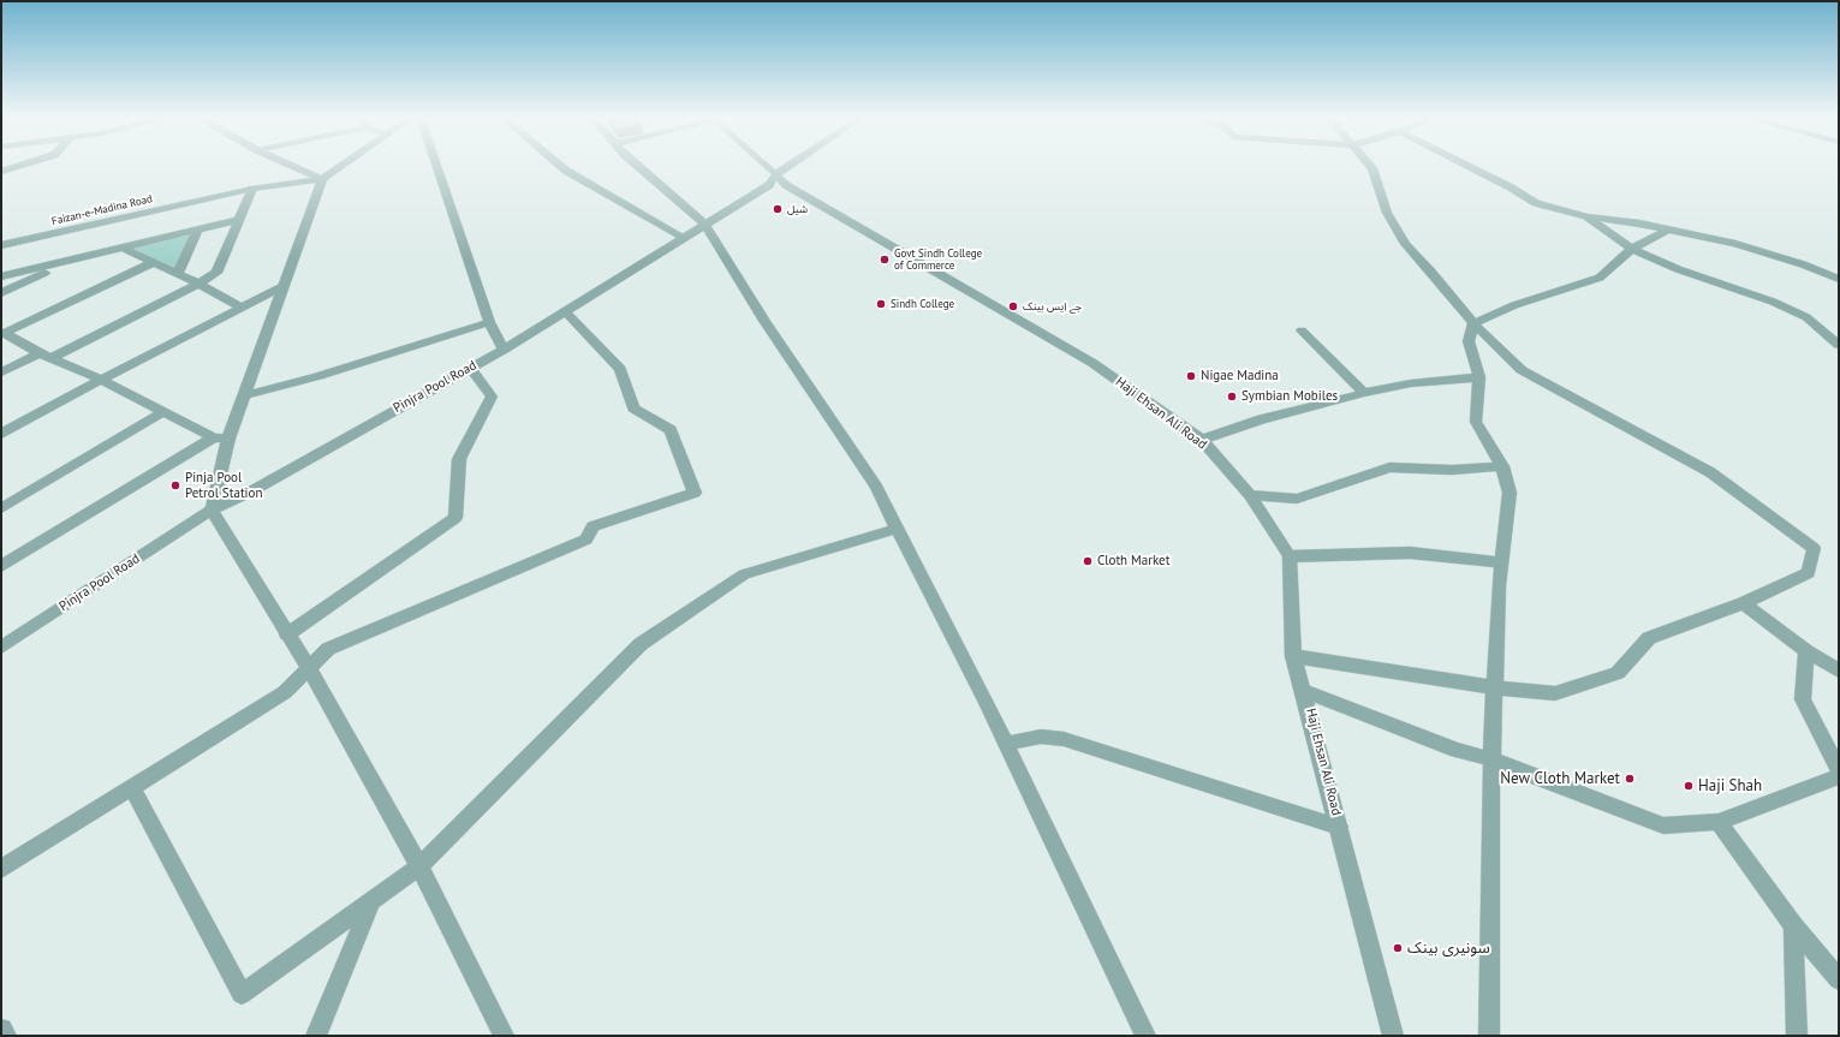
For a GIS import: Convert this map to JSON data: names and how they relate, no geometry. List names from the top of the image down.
{
  "streets": {
    "street": ["Faizan-e-Madina Road", "Pinjra Pool Road", "Haji Ehsan Ali Road"]
  },
  "crossings": [
    ["Pinjra Pool Road", "Haji Ehsan Ali Road"]
  ],
  "places": [
    "شیل",
    "Govt Sindh College of Commerce",
    "Sindh College",
    "جے ایس بینک",
    "Nigae Madina",
    "Symbian Mobiles",
    "Pinja Pool Petrol Station",
    "Cloth Market",
    "New Cloth Market",
    "Haji Shah",
    "سونیری بینک"
  ]
}
